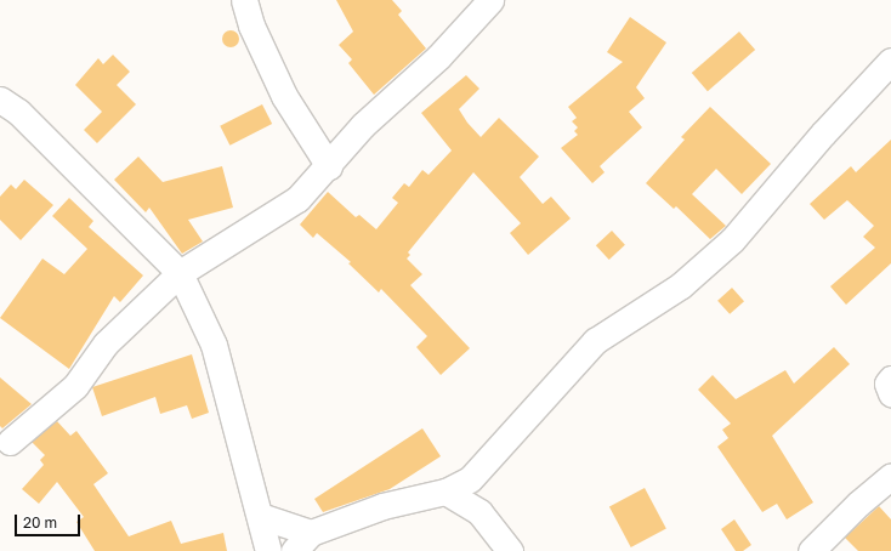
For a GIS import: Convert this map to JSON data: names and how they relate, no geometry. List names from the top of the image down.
{
  "scale_bar": "20 m"
}
